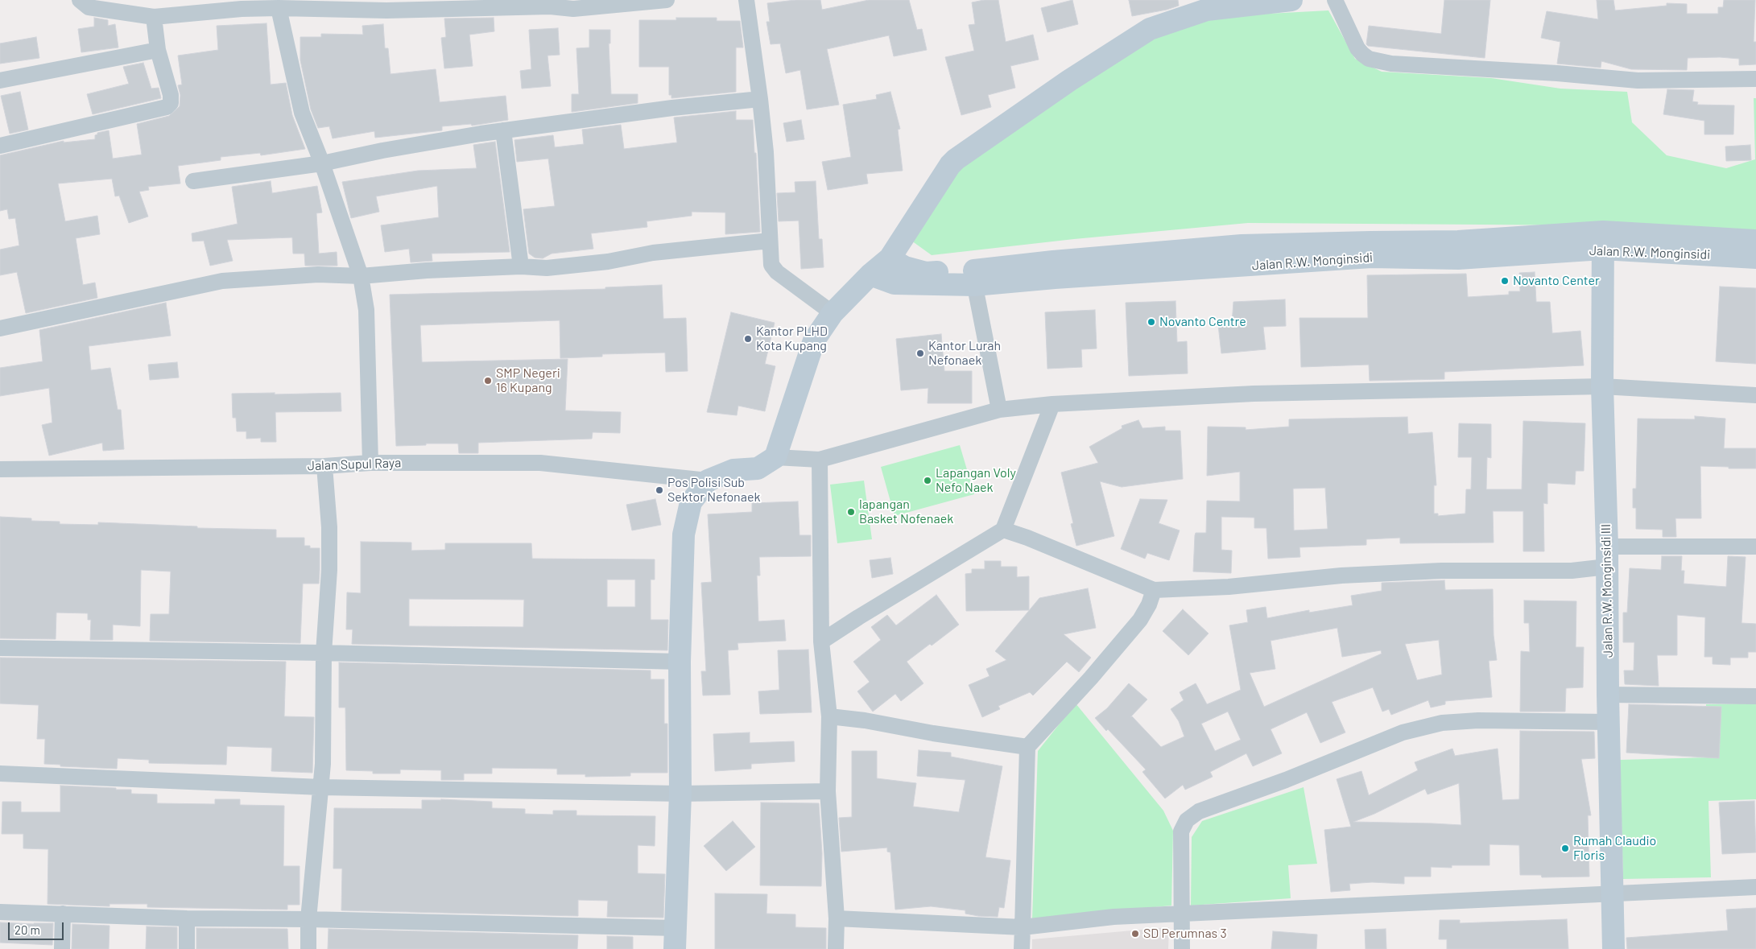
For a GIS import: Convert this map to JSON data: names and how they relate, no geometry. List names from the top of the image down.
{
  "streets": {
    "street": ["Jalan R.W. Monginsidi", "Jalan Supul Raya", "Jalan R.W. Monginsidi III"]
  },
  "crossings": [
    ["Jalan R.W. Monginsidi", "Jalan R.W. Monginsidi III"]
  ],
  "places": [
    "Novanto Center",
    "Novanto Centre",
    "Kantor PLHD Kota Kupang",
    "Kantor Lurah Nefonaek",
    "SMP Negeri 16 Kupang",
    "Lapangan Voly Nefo Naek",
    "Pos Polisi Sub Sektor Nefonaek",
    "lapangan Basket Nofenaek",
    "Rumah Claudio Floris",
    "SD Perumnas 3"
  ],
  "scale_bar": "20 m"
}
